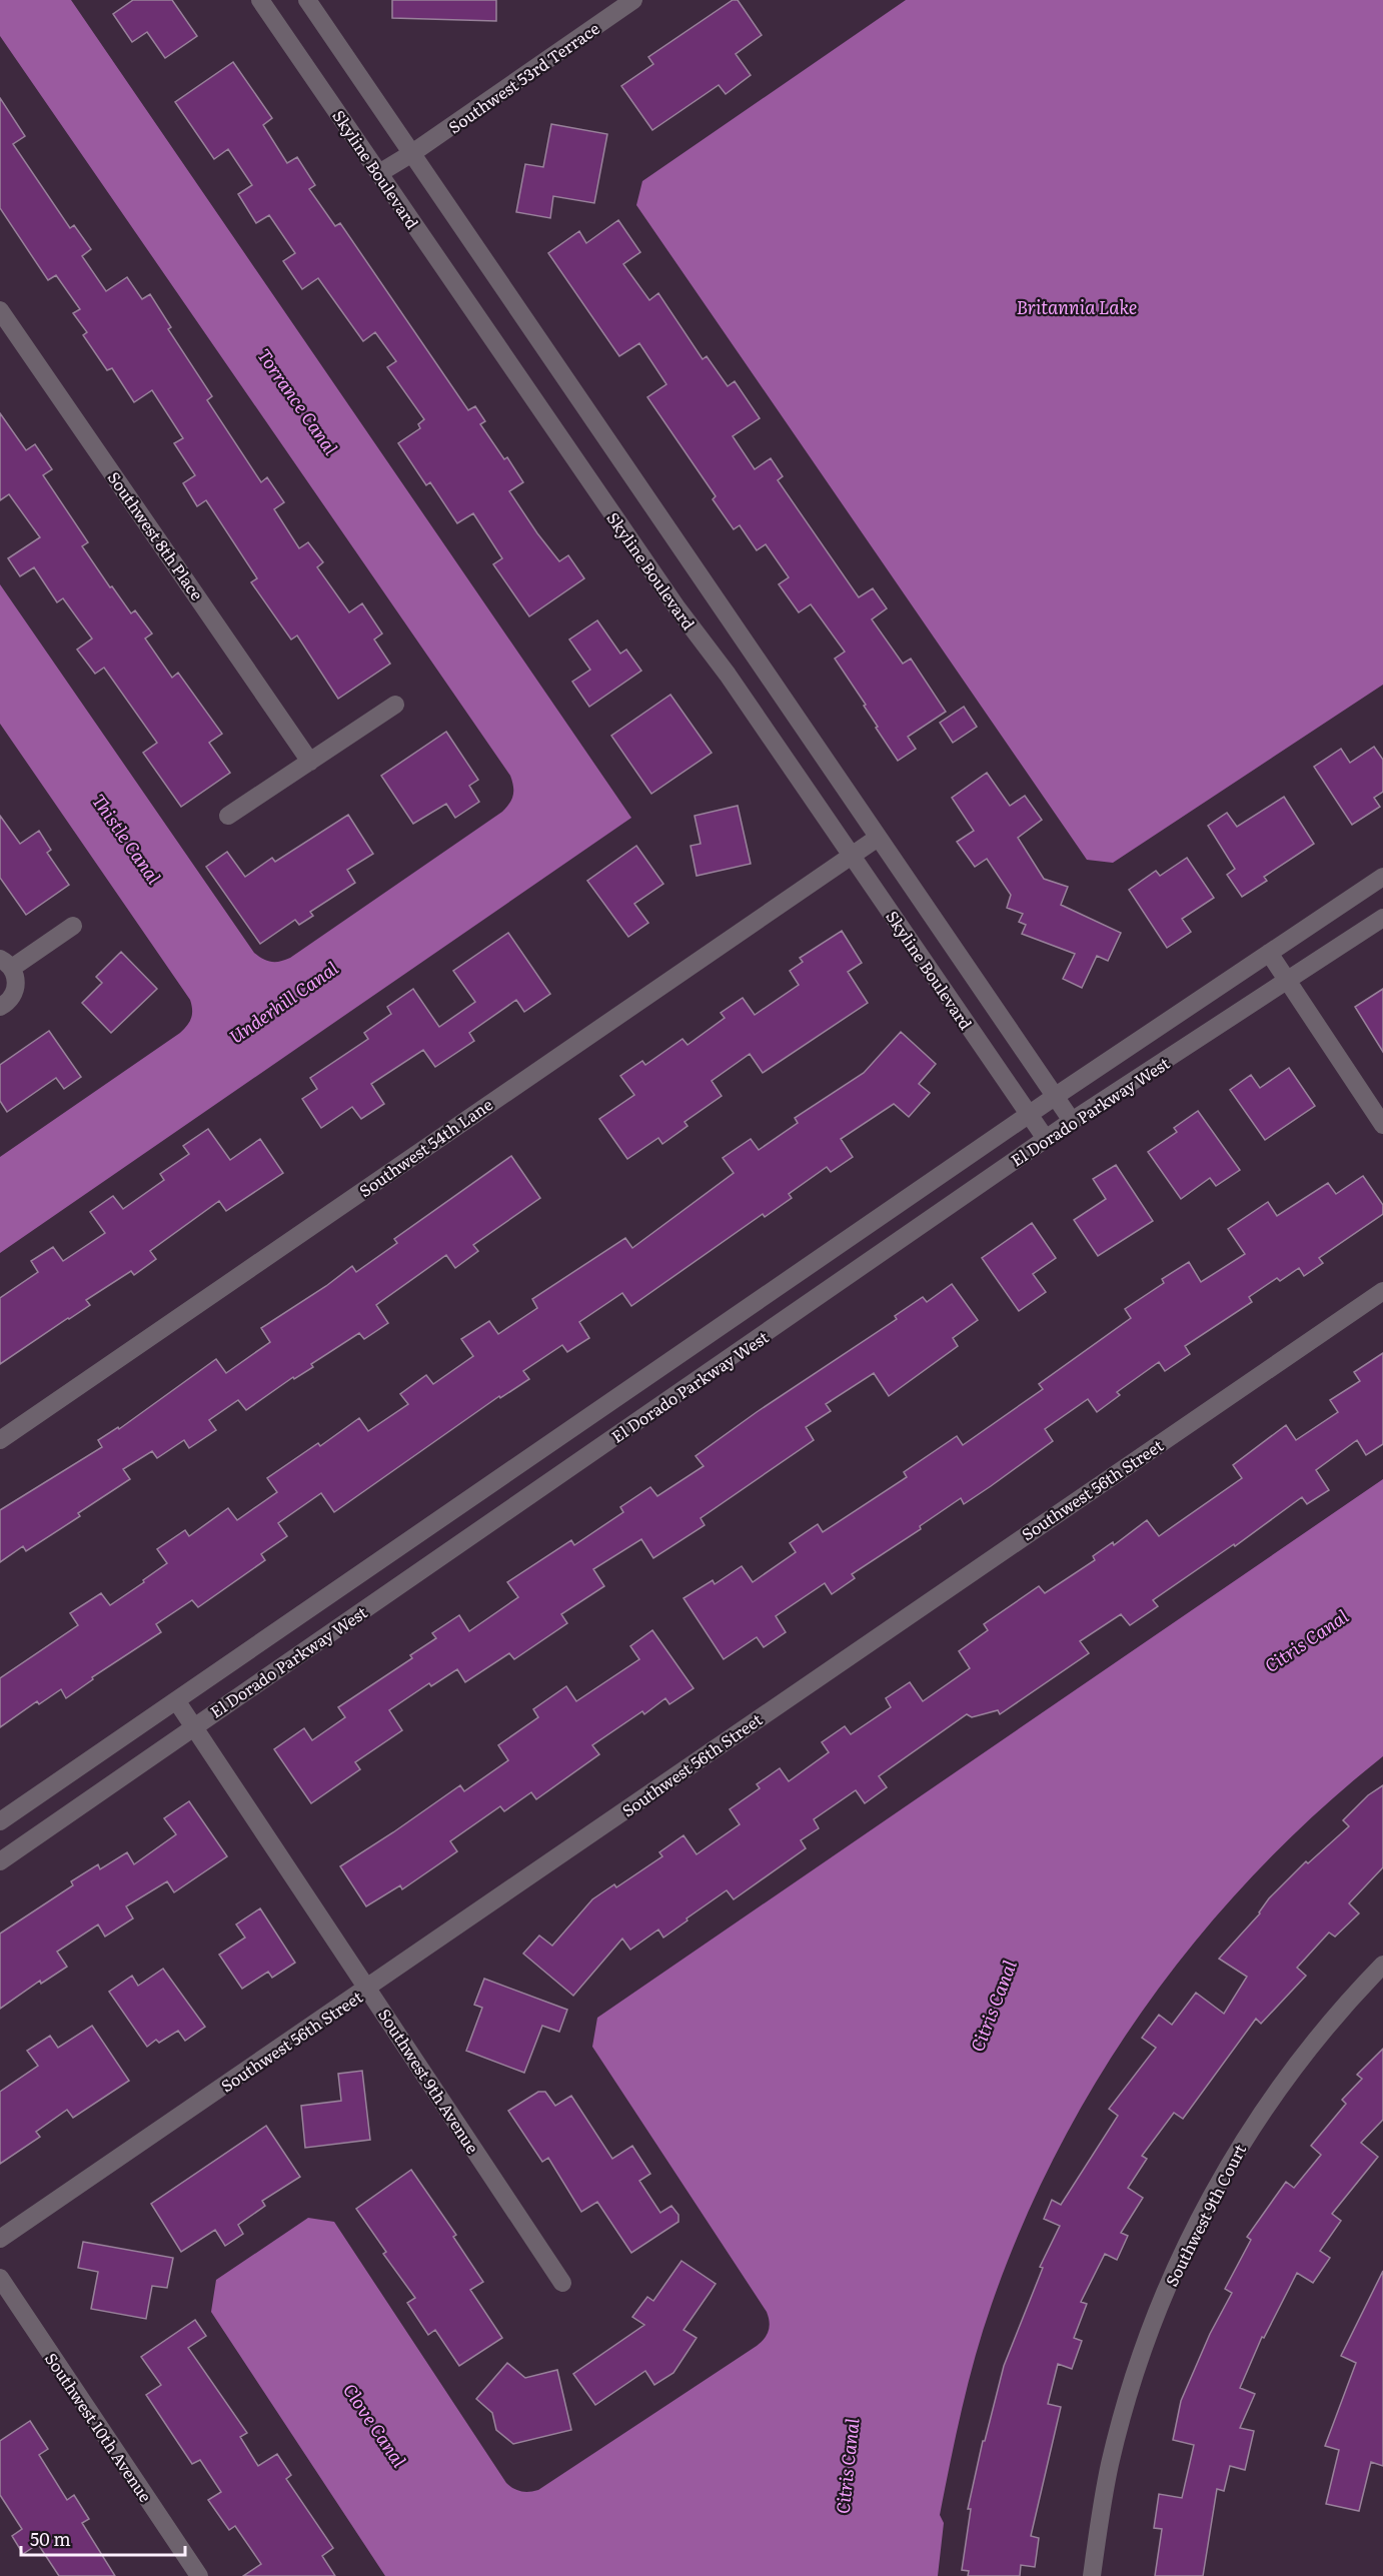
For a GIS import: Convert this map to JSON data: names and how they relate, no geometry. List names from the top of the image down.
{
  "streets": {
    "street": [
      "Southwest 53rd Terrace",
      "Skyline Boulevard",
      "Southwest 8th Place",
      "El Dorado Parkway West",
      "Southwest 54th Lane",
      "Southwest 56th Street",
      "Southwest 9th Avenue",
      "Southwest 9th Court",
      "Southwest 10th Avenue"
    ]
  },
  "crossings": [
    ["Southwest 53rd Terrace", "Skyline Boulevard"],
    ["Skyline Boulevard", "El Dorado Parkway West"],
    ["Skyline Boulevard", "Southwest 54th Lane"],
    ["El Dorado Parkway West", "Southwest 9th Avenue"],
    ["Southwest 56th Street", "Southwest 9th Avenue"]
  ],
  "water": [
    "Britannia Lake",
    "Torrance Canal",
    "Thistle Canal",
    "Underhill Canal",
    "Citris Canal",
    "Clove Canal"
  ],
  "scale_bar": "50 m"
}
